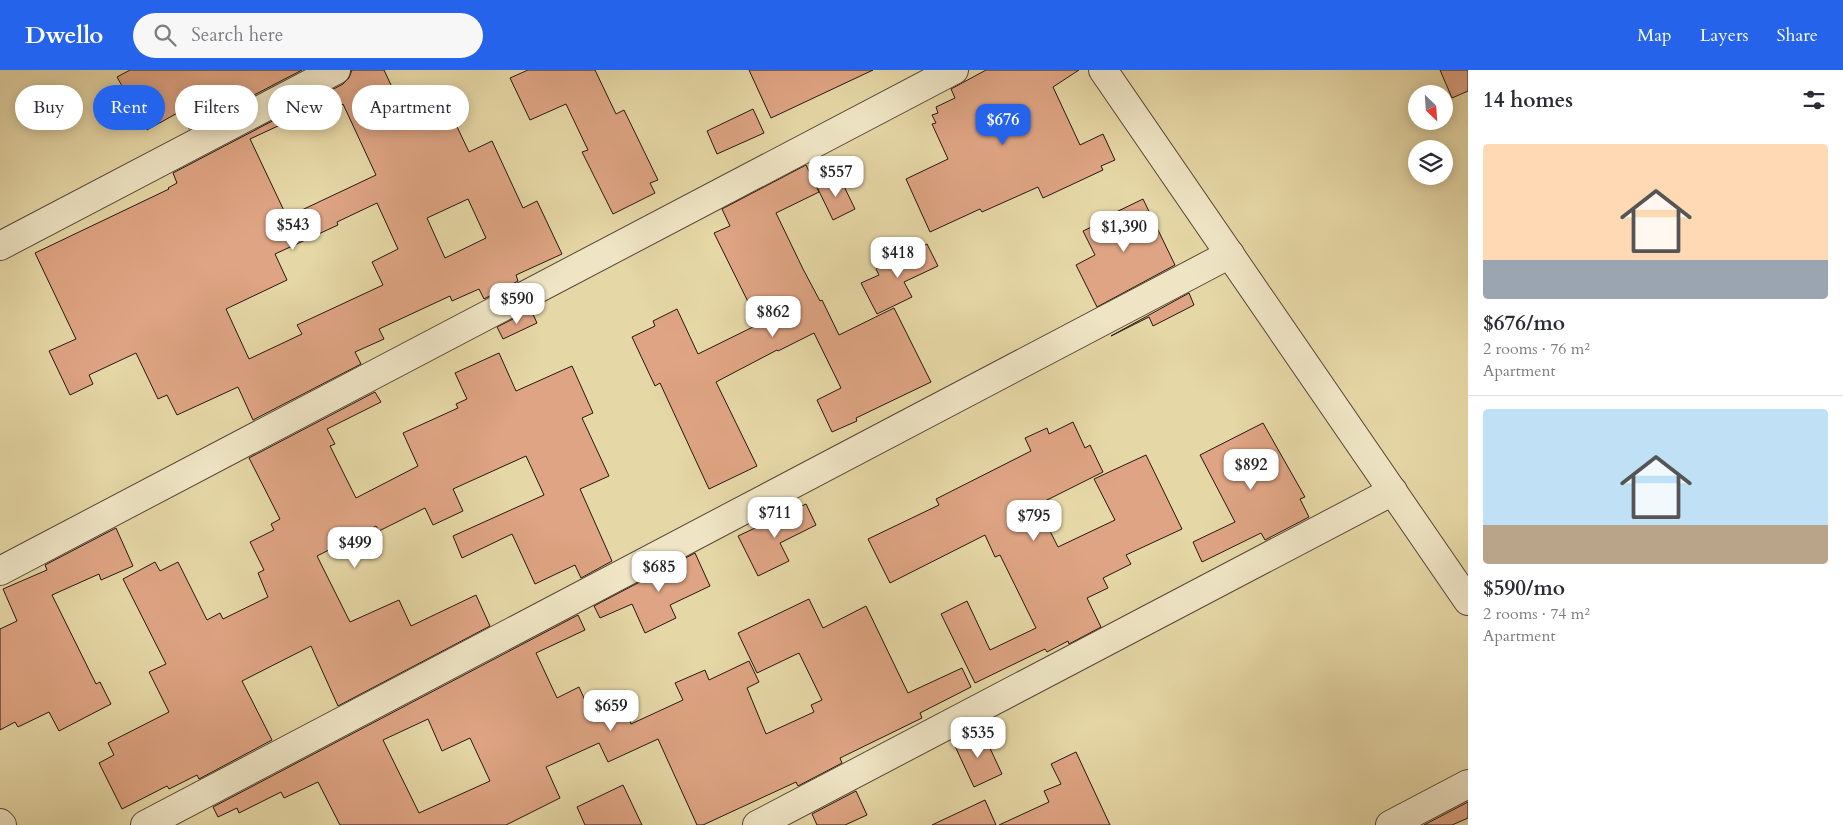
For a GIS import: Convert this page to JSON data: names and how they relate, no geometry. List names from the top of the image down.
{
  "north": "bottom right",
  "page": {
    "header": "Dwello",
    "search": "Search here",
    "nav": ["Map", "Layers", "Share"],
    "heading": "14 homes",
    "chip": [
      "Buy",
      "Rent",
      "Filters",
      "New",
      "Apartment"
    ],
    "price": [
      "$676",
      "$557",
      "$543",
      "$1,390",
      "$418",
      "$590",
      "$862",
      "$892",
      "$711",
      "$795",
      "$499",
      "$685",
      "$659",
      "$535"
    ],
    "list": [
      {
        "name": "$676/mo",
        "note": "2 rooms · 76 m² · Apartment"
      },
      {
        "name": "$590/mo",
        "note": "2 rooms · 74 m² · Apartment"
      }
    ]
  }
}
